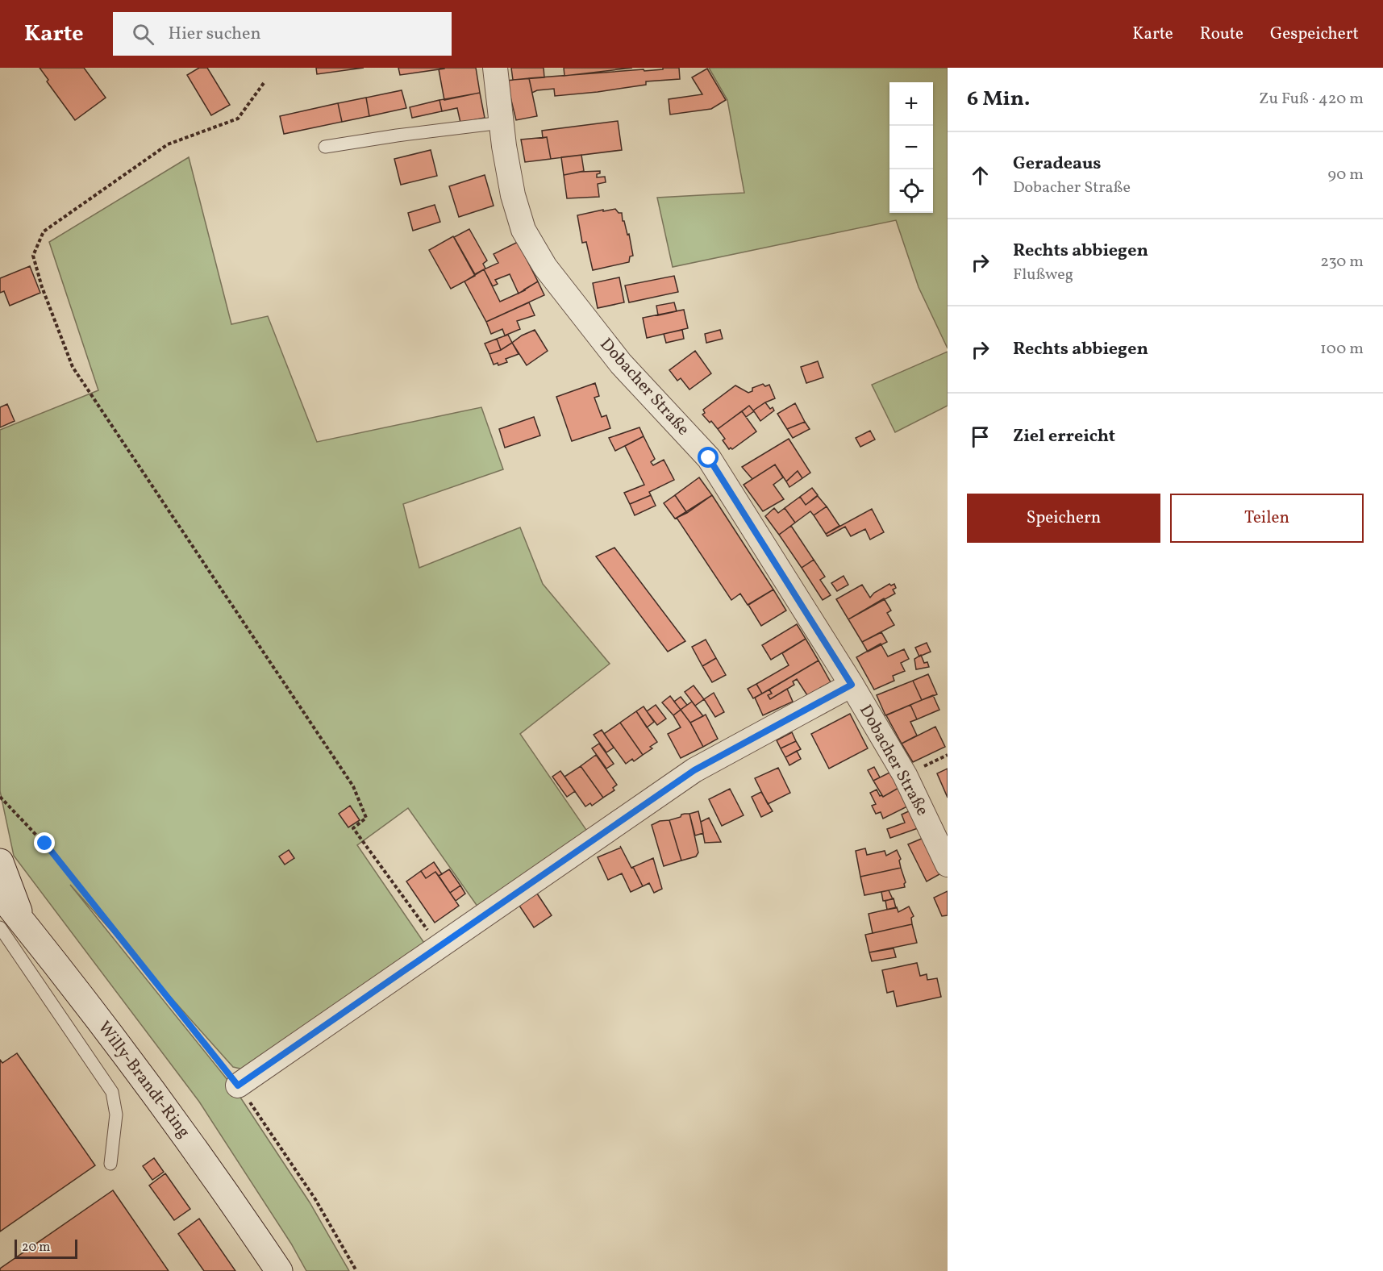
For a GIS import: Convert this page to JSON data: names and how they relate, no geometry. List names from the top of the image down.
{
  "streets": {
    "main road": ["Willy-Brandt-Ring"],
    "street": ["Dobacher Straße"]
  },
  "scale_bar": "20 m",
  "page": {
    "header": "Karte",
    "search": "Hier suchen",
    "nav": ["Karte", "Route", "Gespeichert"],
    "heading": ["6 Min.", "Zu Fuß · 420 m"],
    "map_buttons": ["+", "−"],
    "list": [
      ["Geradeaus", "Dobacher Straße", "90 m"],
      ["Rechts abbiegen", "Flußweg", "230 m"],
      ["Rechts abbiegen", "100 m"],
      "Ziel erreicht"
    ],
    "buttons": ["Speichern", "Teilen"],
    "scale": "20 m"
  }
}
